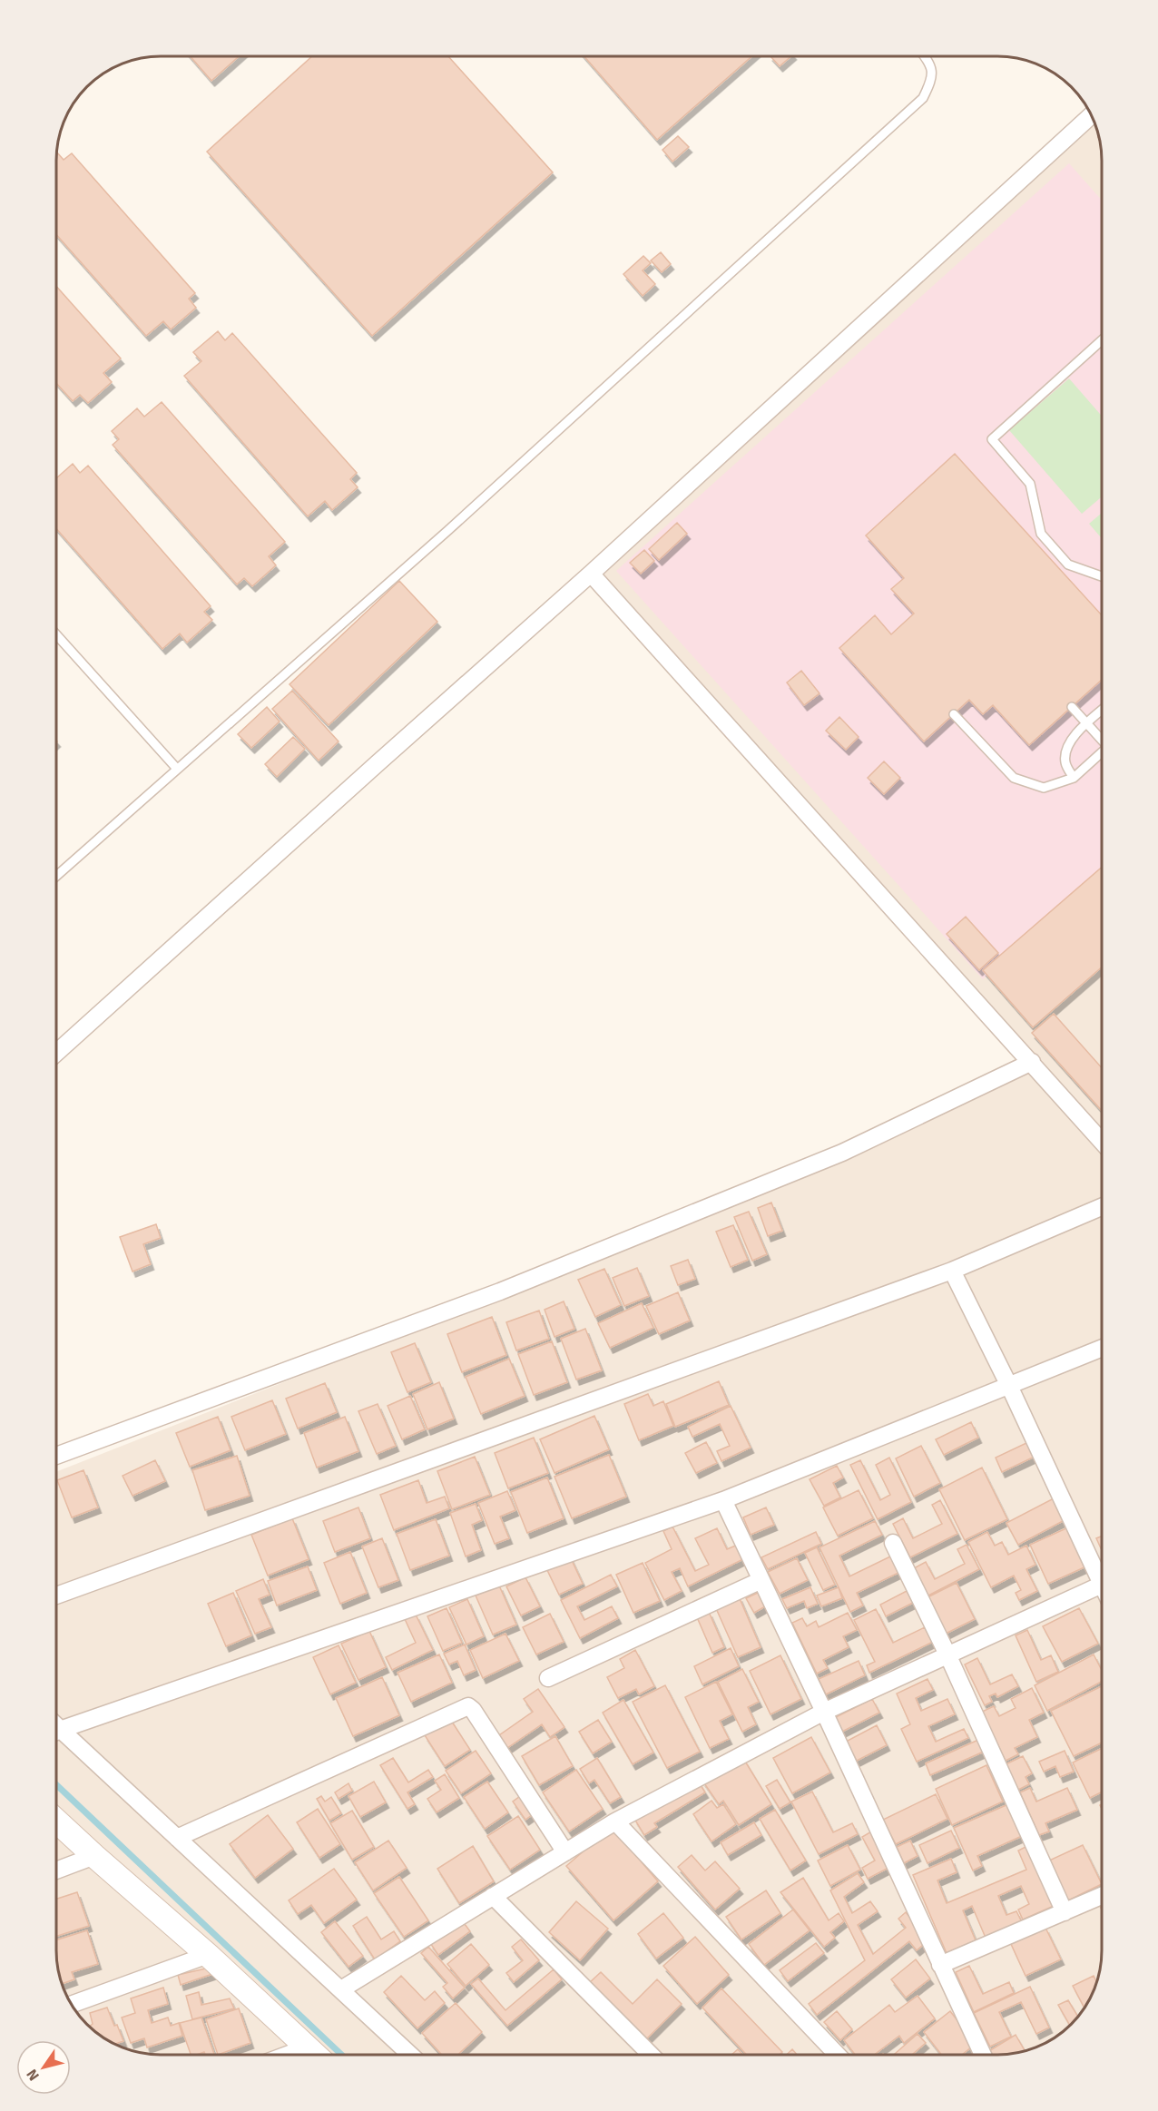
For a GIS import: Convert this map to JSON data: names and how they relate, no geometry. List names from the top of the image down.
{
  "north": "bottom left"
}
